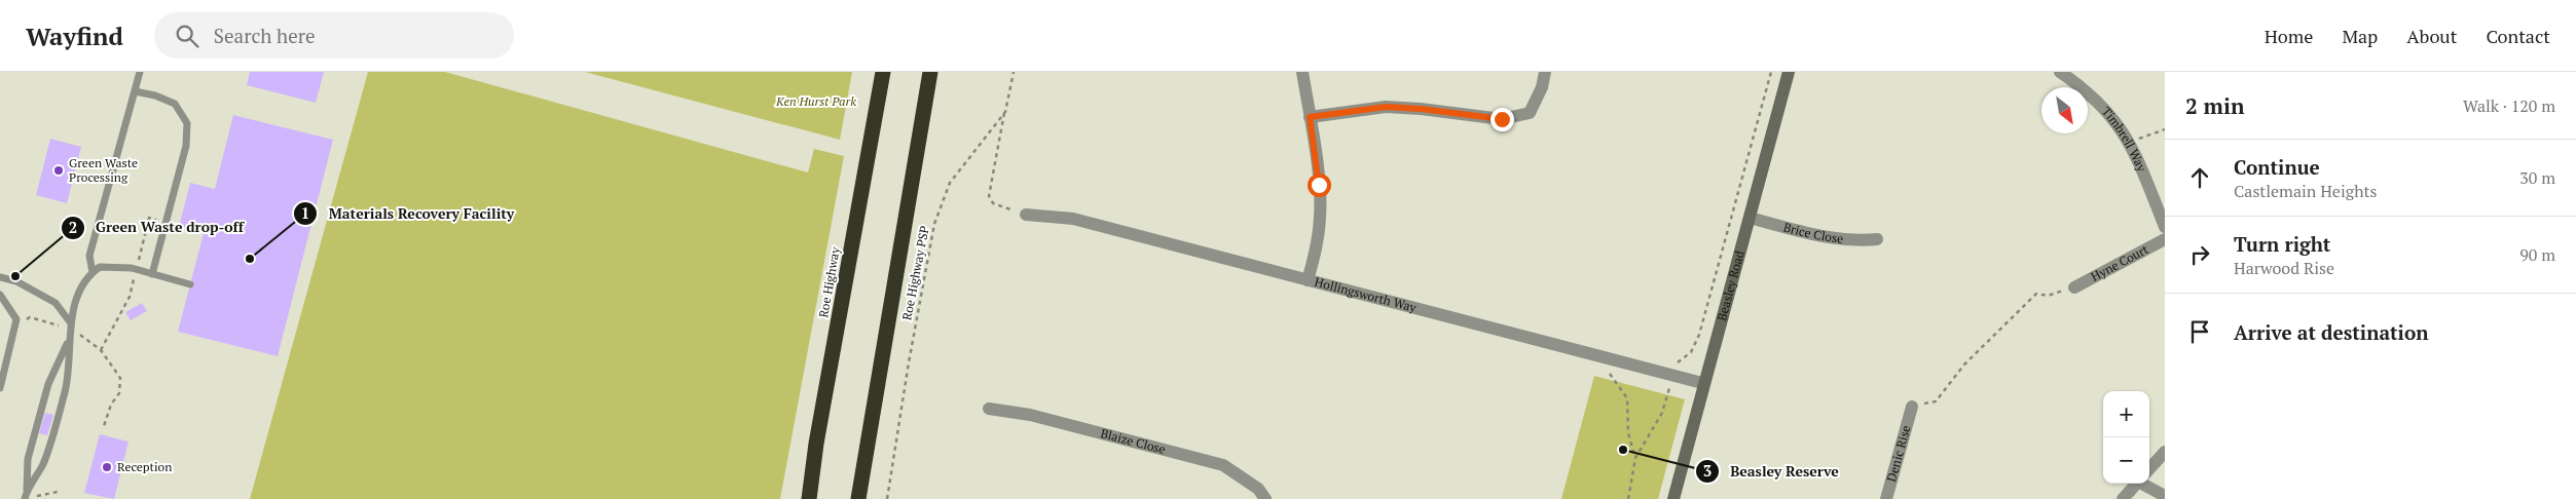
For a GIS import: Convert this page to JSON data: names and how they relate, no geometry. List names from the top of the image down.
{
  "streets": {
    "highway": ["Roe Highway"],
    "main road": ["Beasley Road"],
    "street": [
      "Timbrell Way",
      "Brice Close",
      "Hyne Court",
      "Hollingsworth Way",
      "Blaize Close",
      "Denic Rise"
    ],
    "path": ["Roe Highway PSP"]
  },
  "crossings": [
    ["Brice Close", "Beasley Road"],
    ["Beasley Road", "Hollingsworth Way"]
  ],
  "parks": ["Ken Hurst Park"],
  "places": [
    "Green Waste Processing",
    "Materials Recovery Facility",
    "Green Waste drop-off",
    "Beasley Reserve",
    "Reception"
  ],
  "north": "bottom right",
  "page": {
    "header": "Wayfind",
    "search": "Search here",
    "nav": [
      "Home",
      "Map",
      "About",
      "Contact"
    ],
    "heading": ["2 min", "Walk · 120 m"],
    "list": [
      ["Continue", "Castlemain Heights", "30 m"],
      ["Turn right", "Harwood Rise", "90 m"],
      "Arrive at destination"
    ],
    "map_buttons": ["+", "−"]
  }
}
